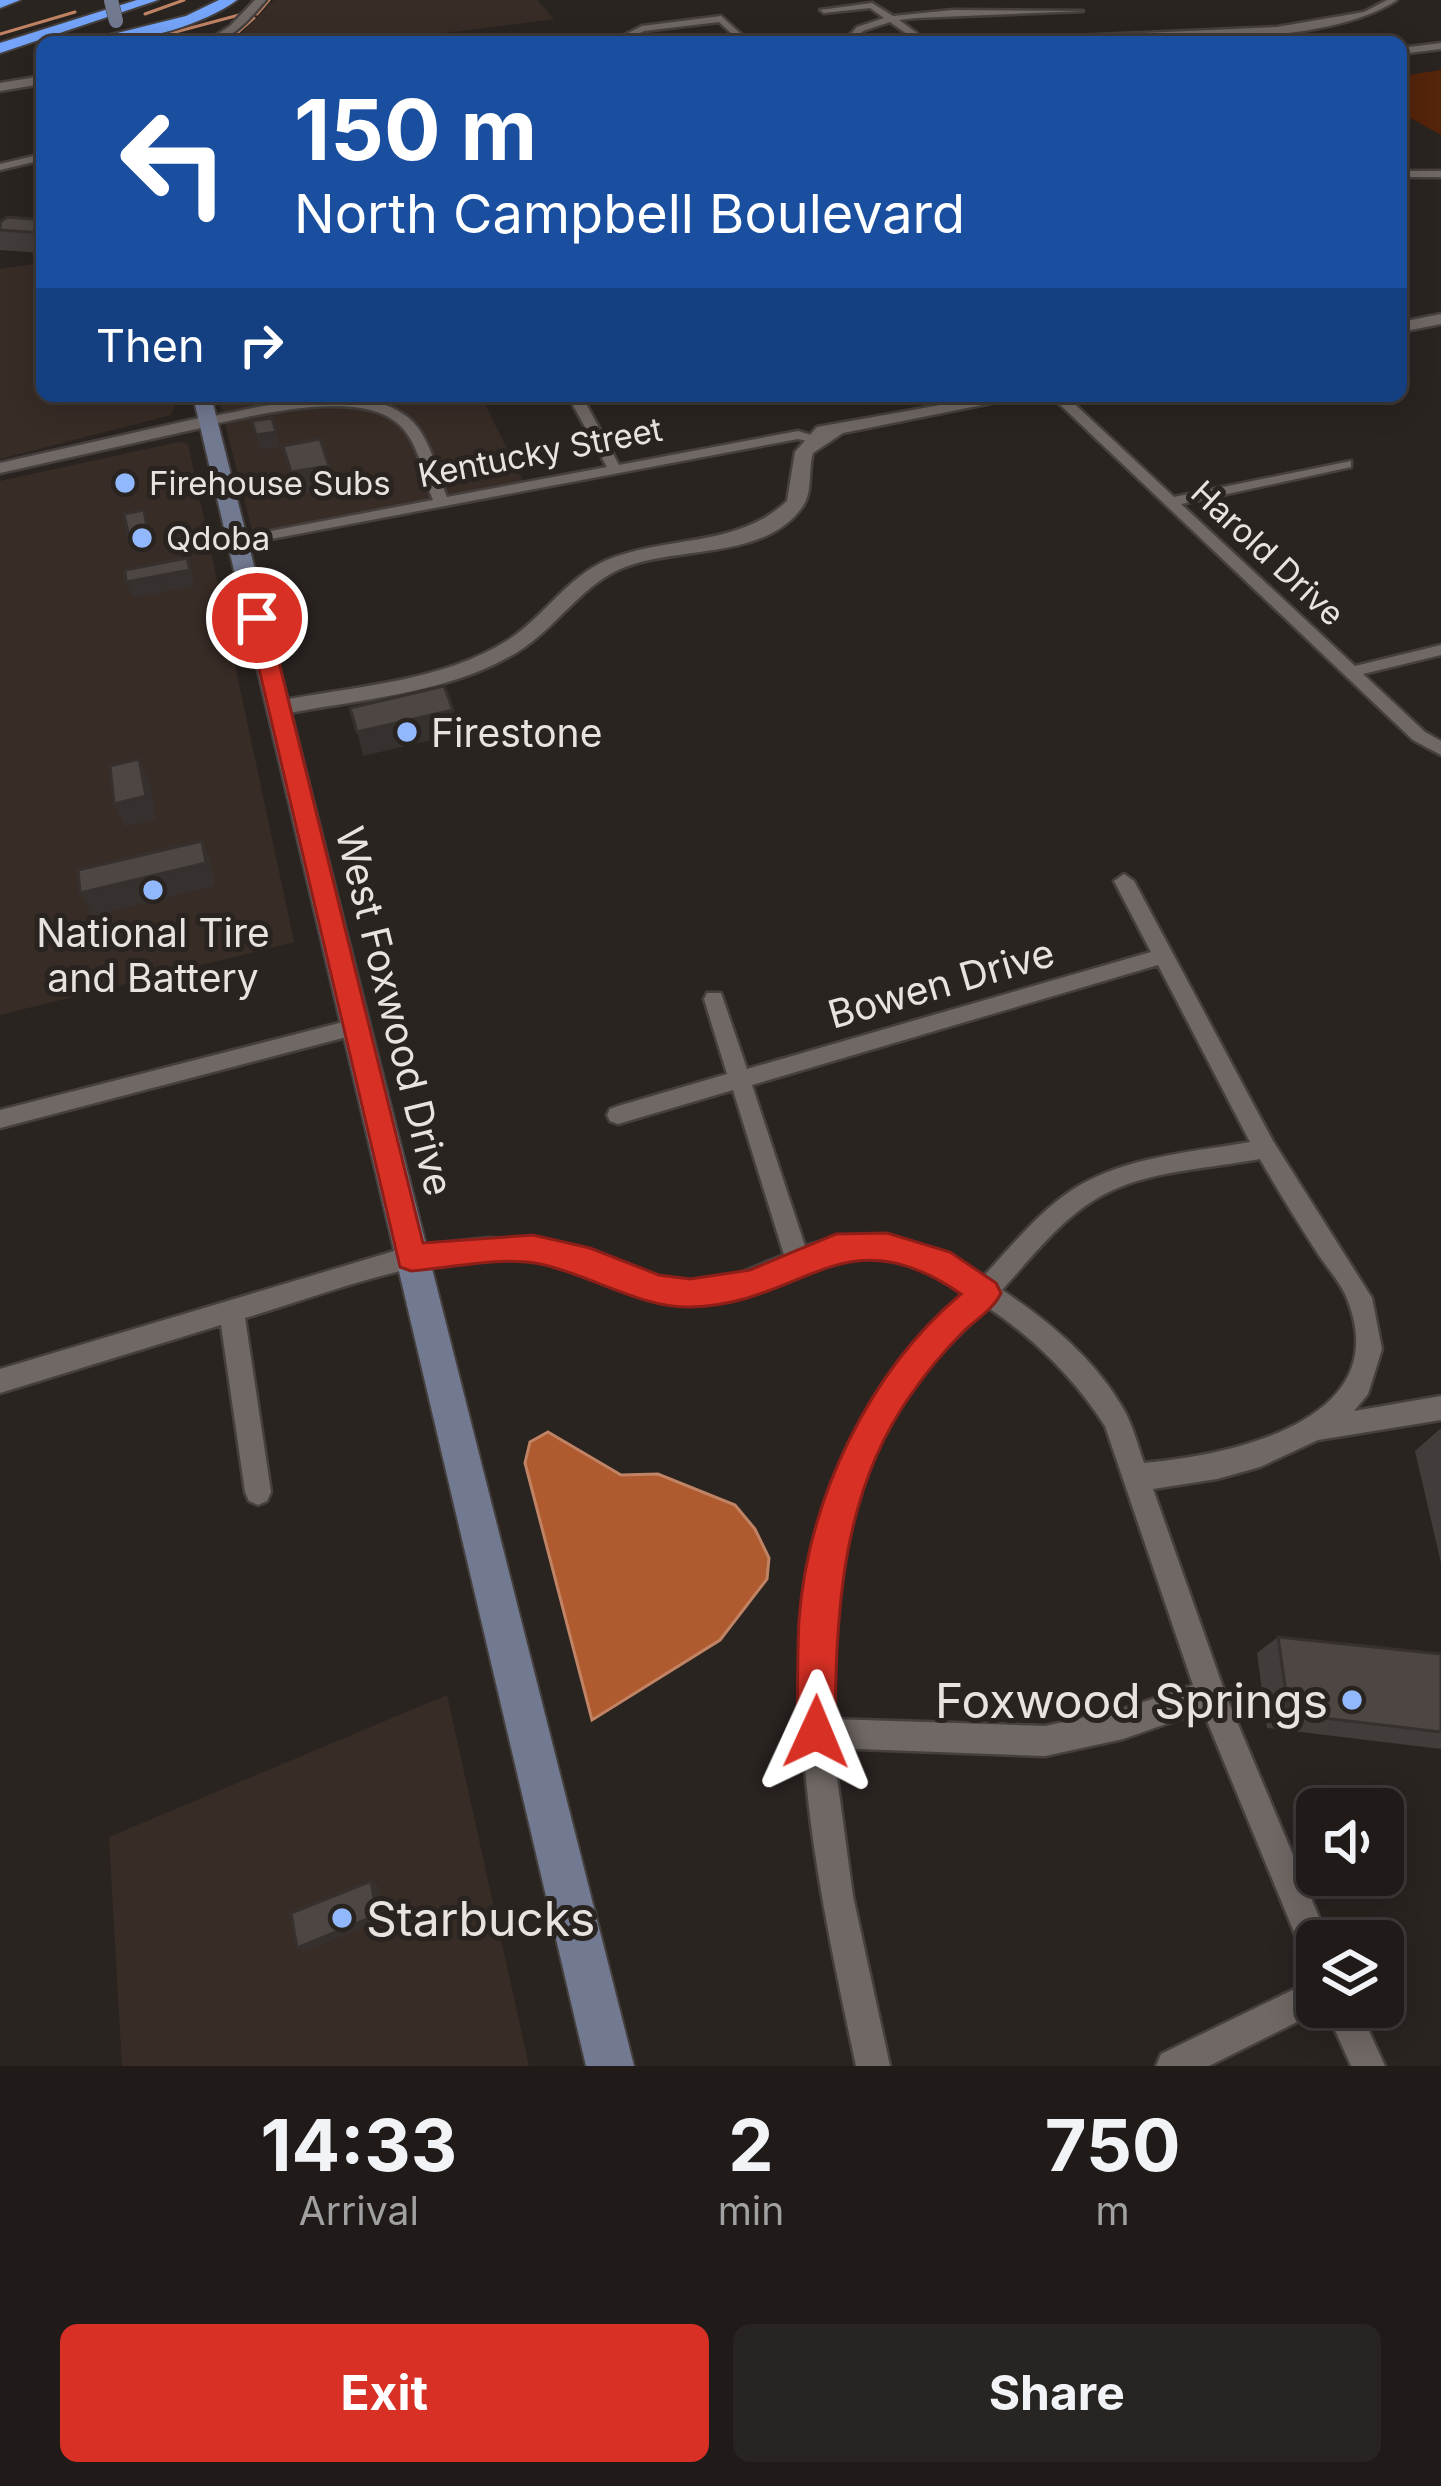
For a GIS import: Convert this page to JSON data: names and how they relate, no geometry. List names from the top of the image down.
{
  "streets": {
    "main road": ["West Foxwood Drive"],
    "street": ["Kentucky Street", "Harold Drive", "Bowen Drive"]
  },
  "crossings": [
    ["Kentucky Street", "West Foxwood Drive"]
  ],
  "places": [
    "Firehouse Subs",
    "Qdoba",
    "Firestone",
    "National Tire and Battery",
    "Foxwood Springs",
    "Starbucks"
  ],
  "page": {
    "turn": ["150 m", "North Campbell Boulevard"],
    "then": "Then",
    "eta": [
      "14:33",
      "Arrival",
      "2",
      "min",
      "750",
      "m"
    ],
    "buttons": ["Exit", "Share"]
  }
}
